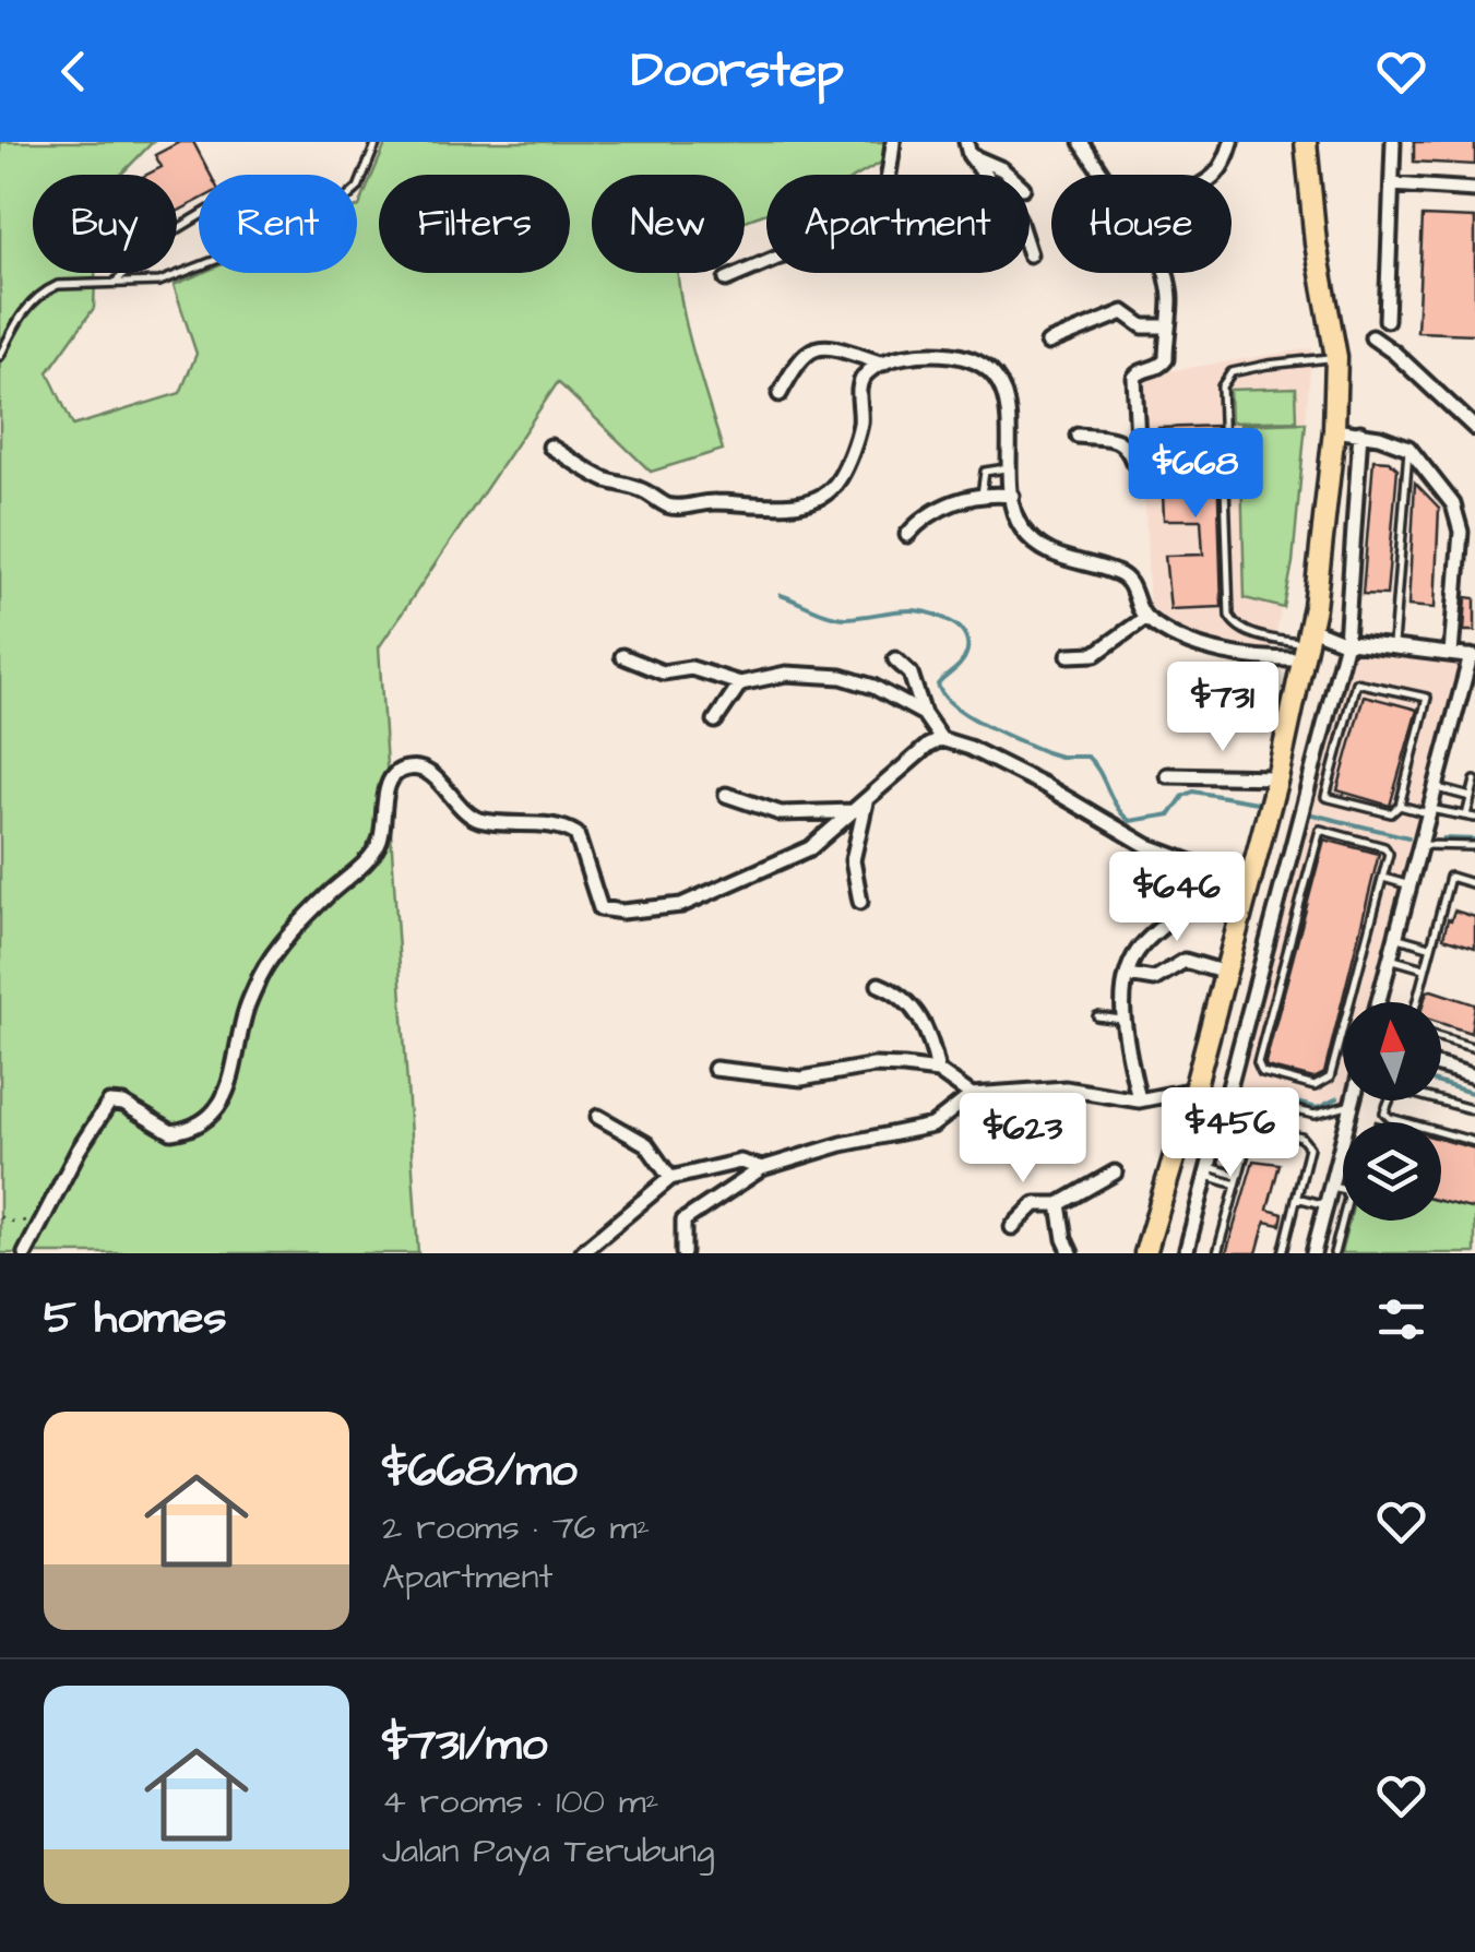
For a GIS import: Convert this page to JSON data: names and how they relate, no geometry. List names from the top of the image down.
{
  "north": "top",
  "page": {
    "header": "Doorstep",
    "chip": [
      "Buy",
      "Rent",
      "Filters",
      "New",
      "Apartment",
      "House"
    ],
    "price": [
      "$668",
      "$731",
      "$646",
      "$456",
      "$623"
    ],
    "heading": "5 homes",
    "list": [
      {
        "name": "$668/mo",
        "note": "2 rooms · 76 m² · Apartment"
      },
      {
        "name": "$731/mo",
        "note": "4 rooms · 100 m² · Jalan Paya Terubung"
      }
    ]
  }
}
